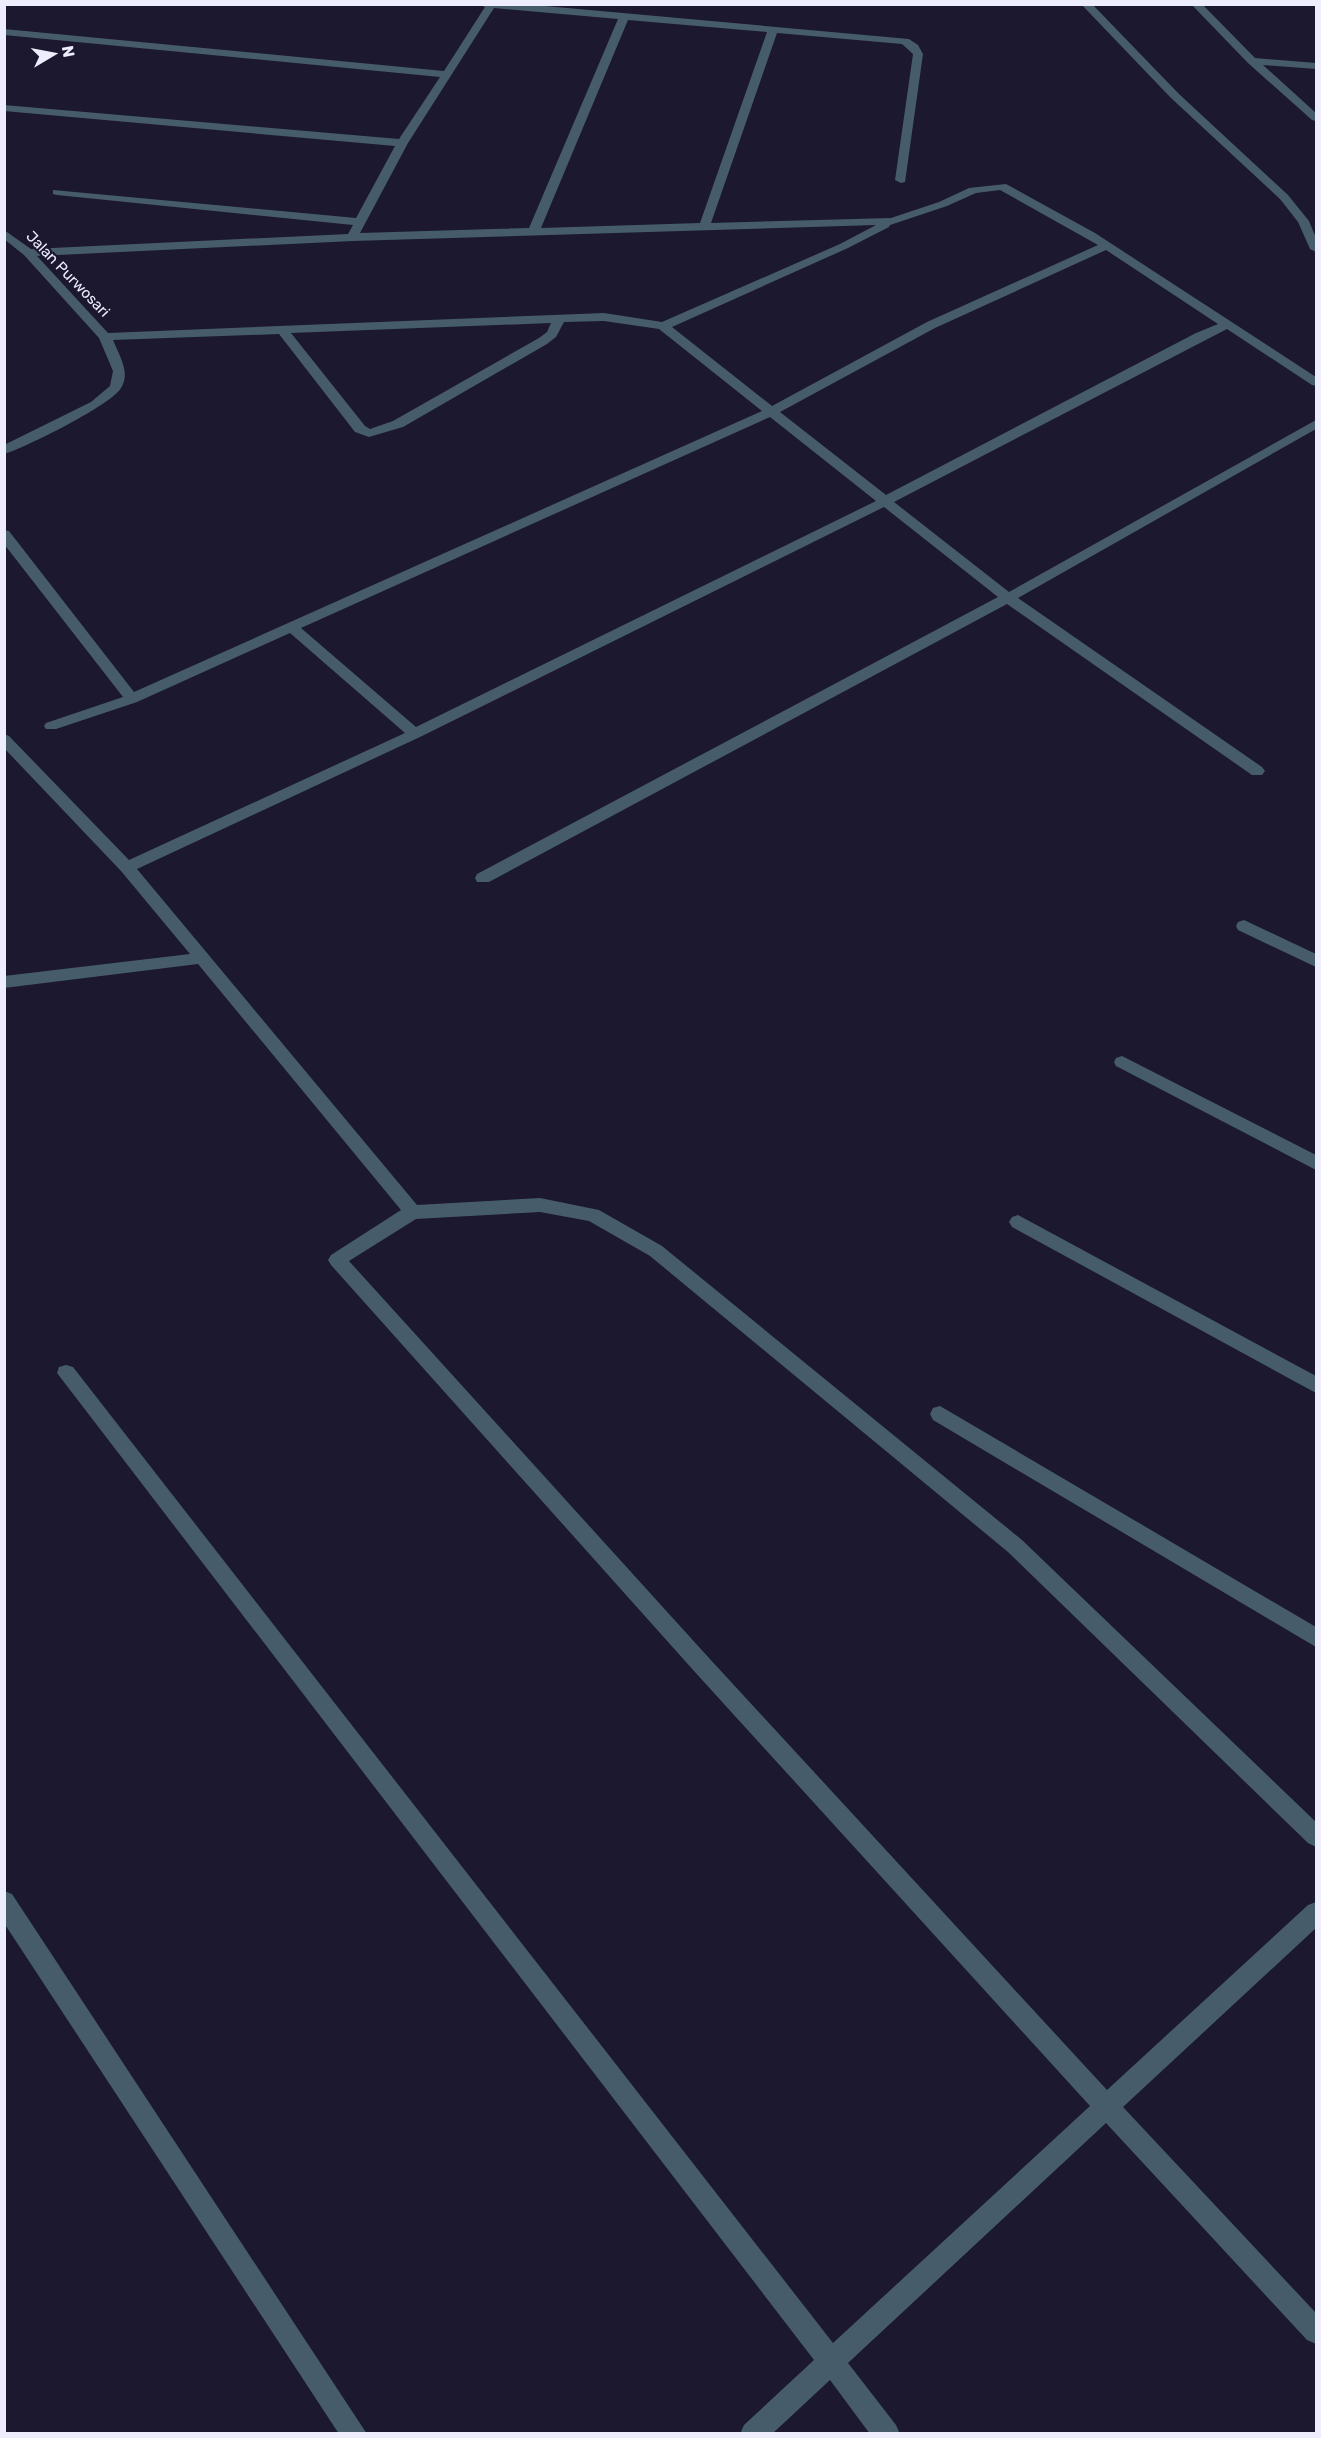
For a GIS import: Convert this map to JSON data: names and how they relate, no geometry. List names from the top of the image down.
{
  "streets": {
    "street": ["Jalan Purwosari"]
  },
  "north": "right"
}
